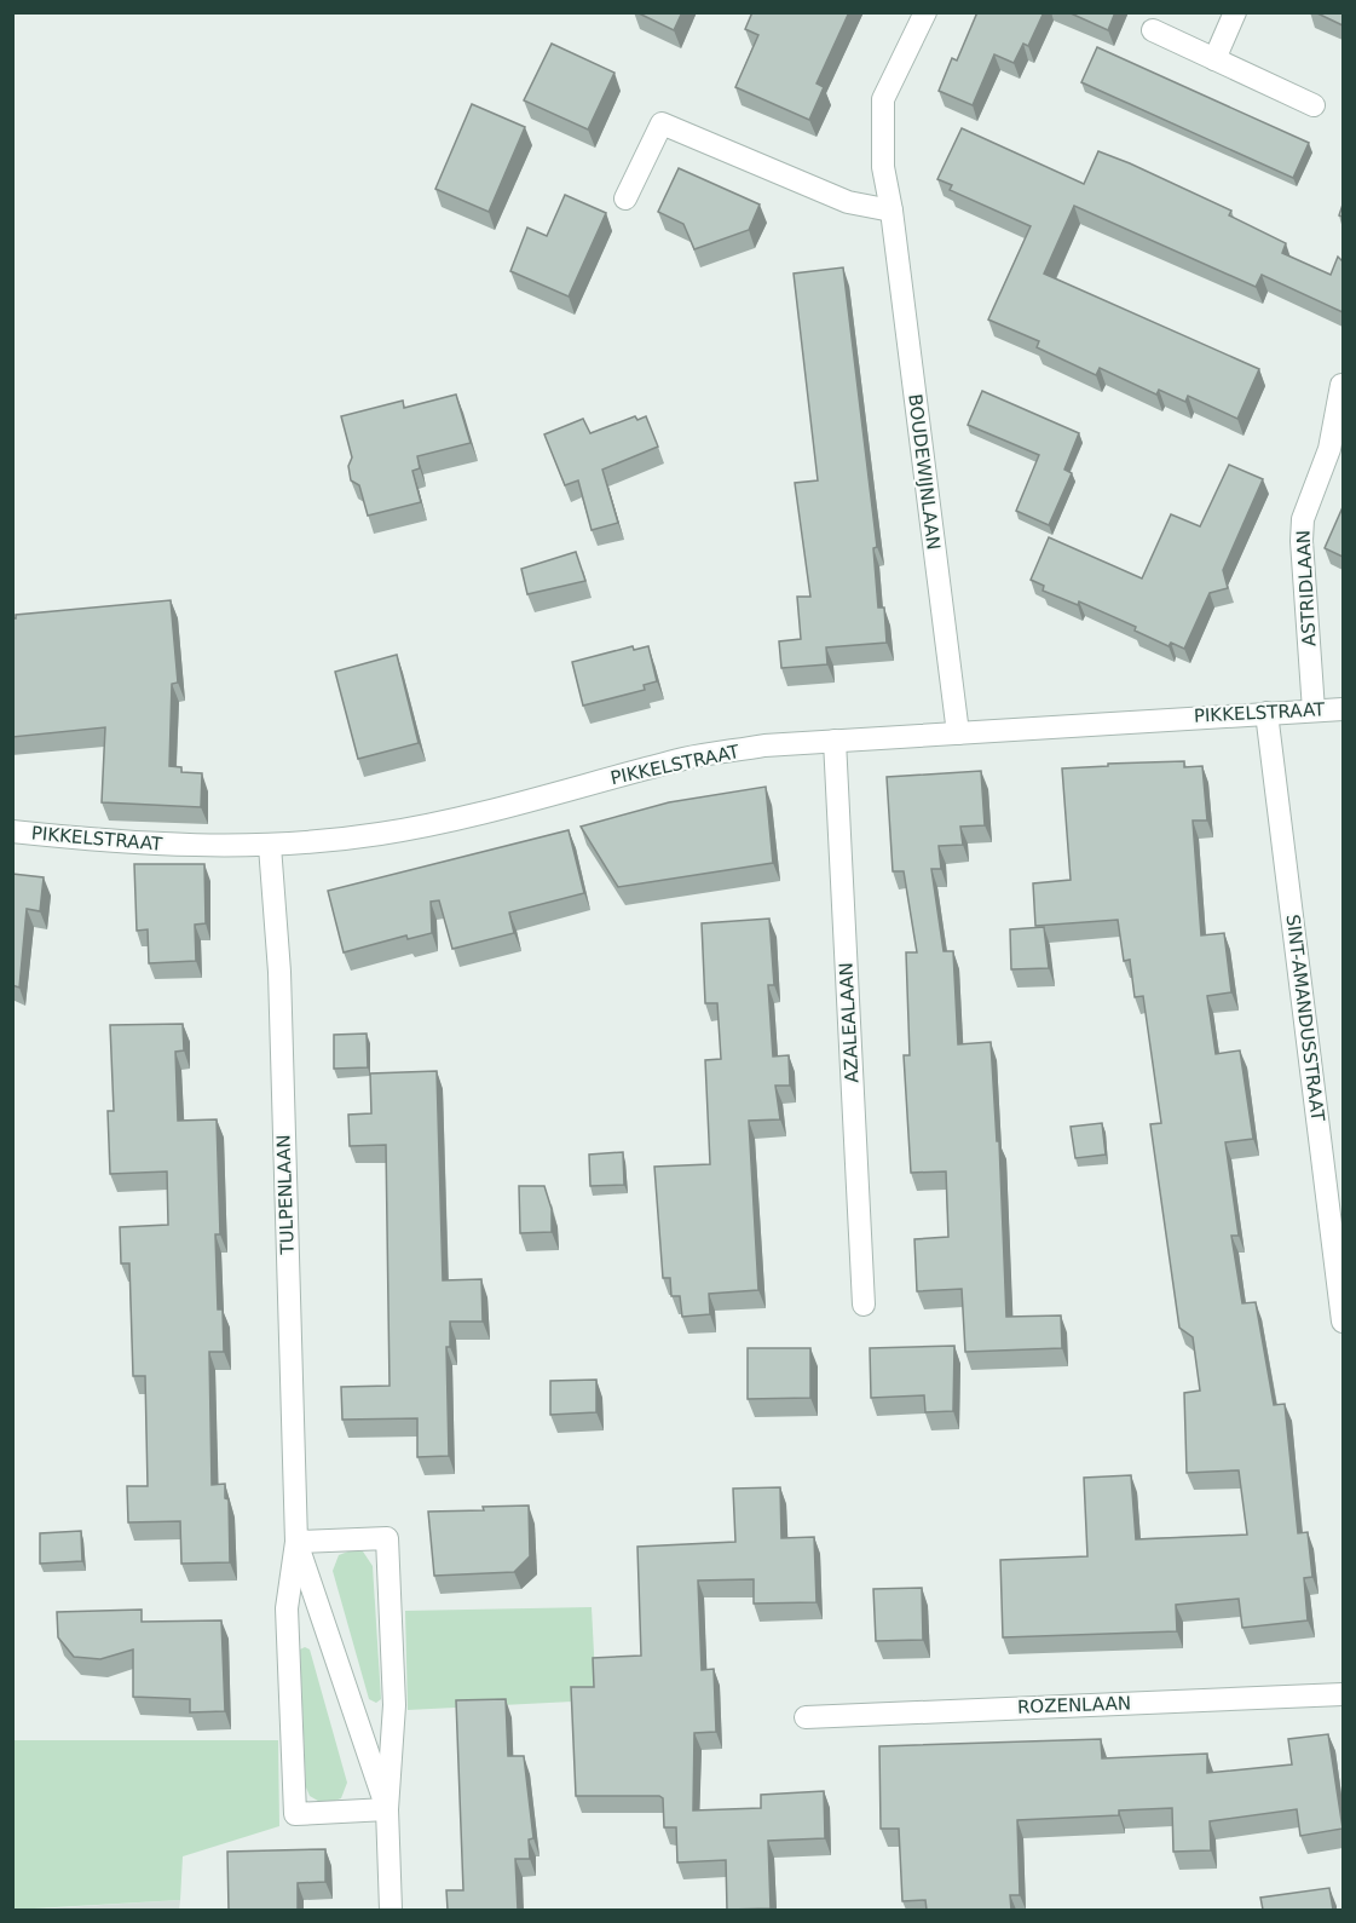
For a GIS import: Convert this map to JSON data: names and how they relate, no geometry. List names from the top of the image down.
{
  "streets": {
    "street": [
      "BOUDEWIJNLAAN",
      "ASTRIDLAAN",
      "PIKKELSTRAAT",
      "SINT-AMANDUSSTRAAT",
      "AZALEALAAN",
      "TULPENLAAN",
      "ROZENLAAN"
    ]
  },
  "crossings": [
    ["BOUDEWIJNLAAN", "PIKKELSTRAAT"],
    ["ASTRIDLAAN", "PIKKELSTRAAT"],
    ["PIKKELSTRAAT", "SINT-AMANDUSSTRAAT"],
    ["PIKKELSTRAAT", "AZALEALAAN"],
    ["PIKKELSTRAAT", "TULPENLAAN"]
  ]
}
